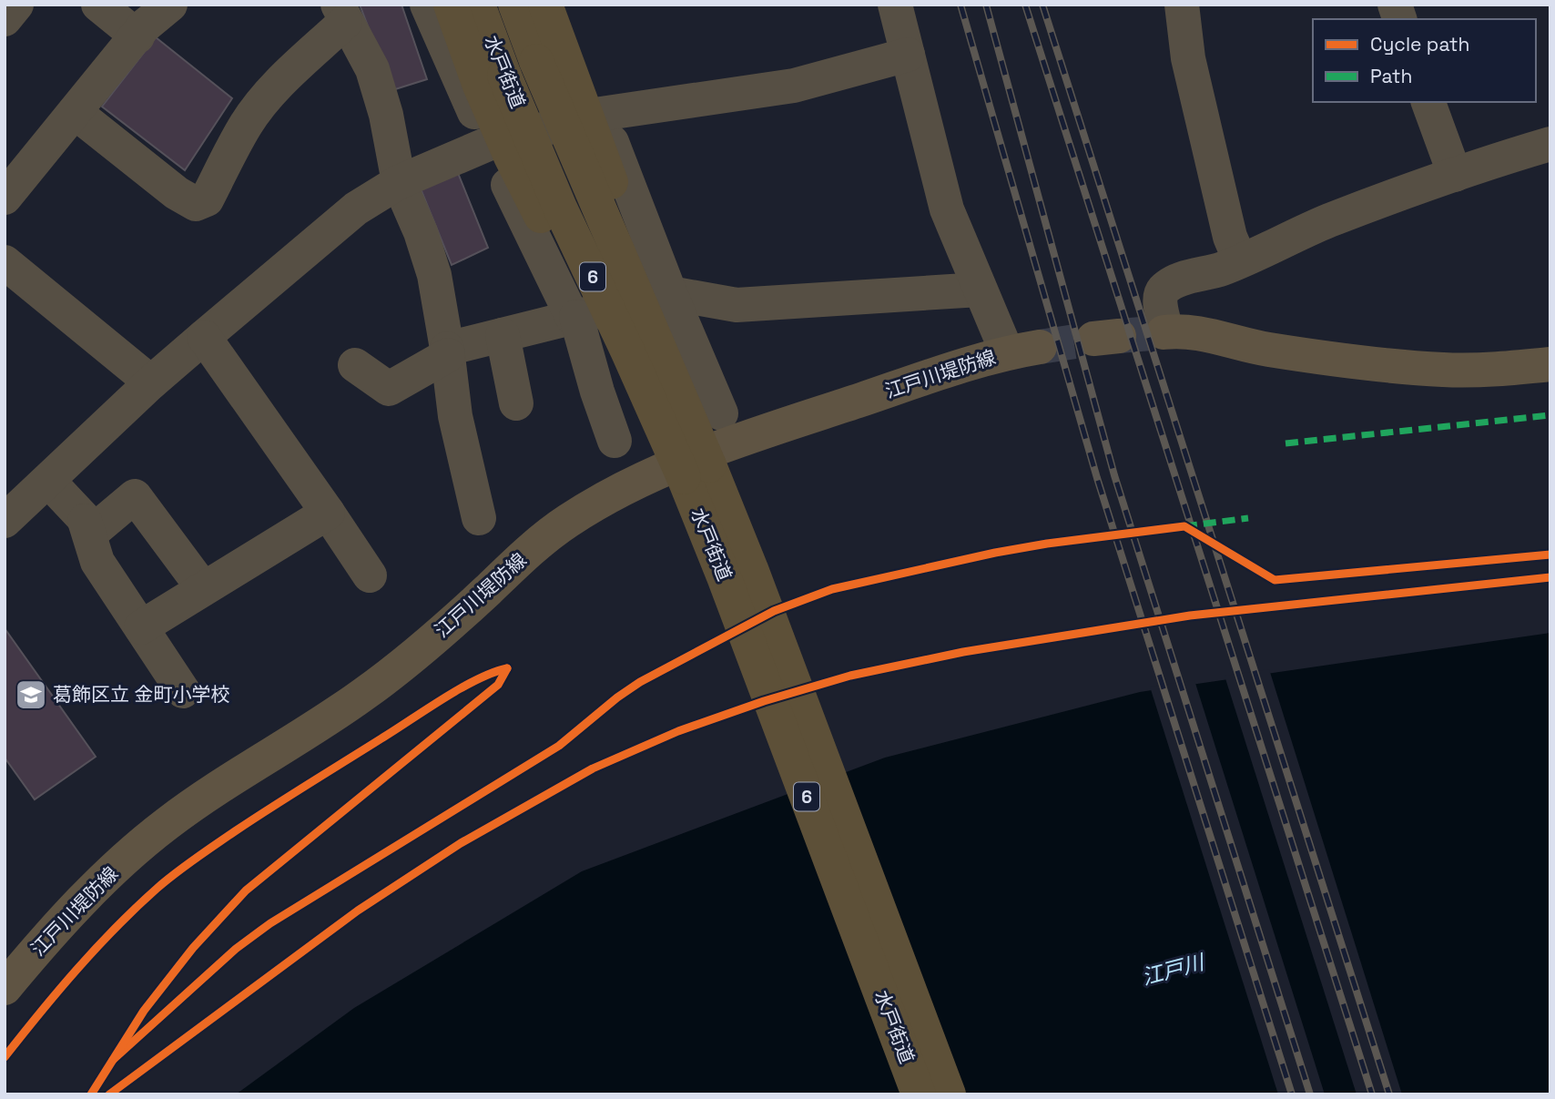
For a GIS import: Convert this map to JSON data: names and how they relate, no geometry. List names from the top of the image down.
{
  "streets": {
    "highway": ["水戸街道", "6"],
    "main road": ["江戸川堤防線"]
  },
  "water": ["江戸川"],
  "places": {
    "school or university": ["葛飾区立 金町小学校"]
  },
  "legend": ["Cycle path", "Path"]
}
